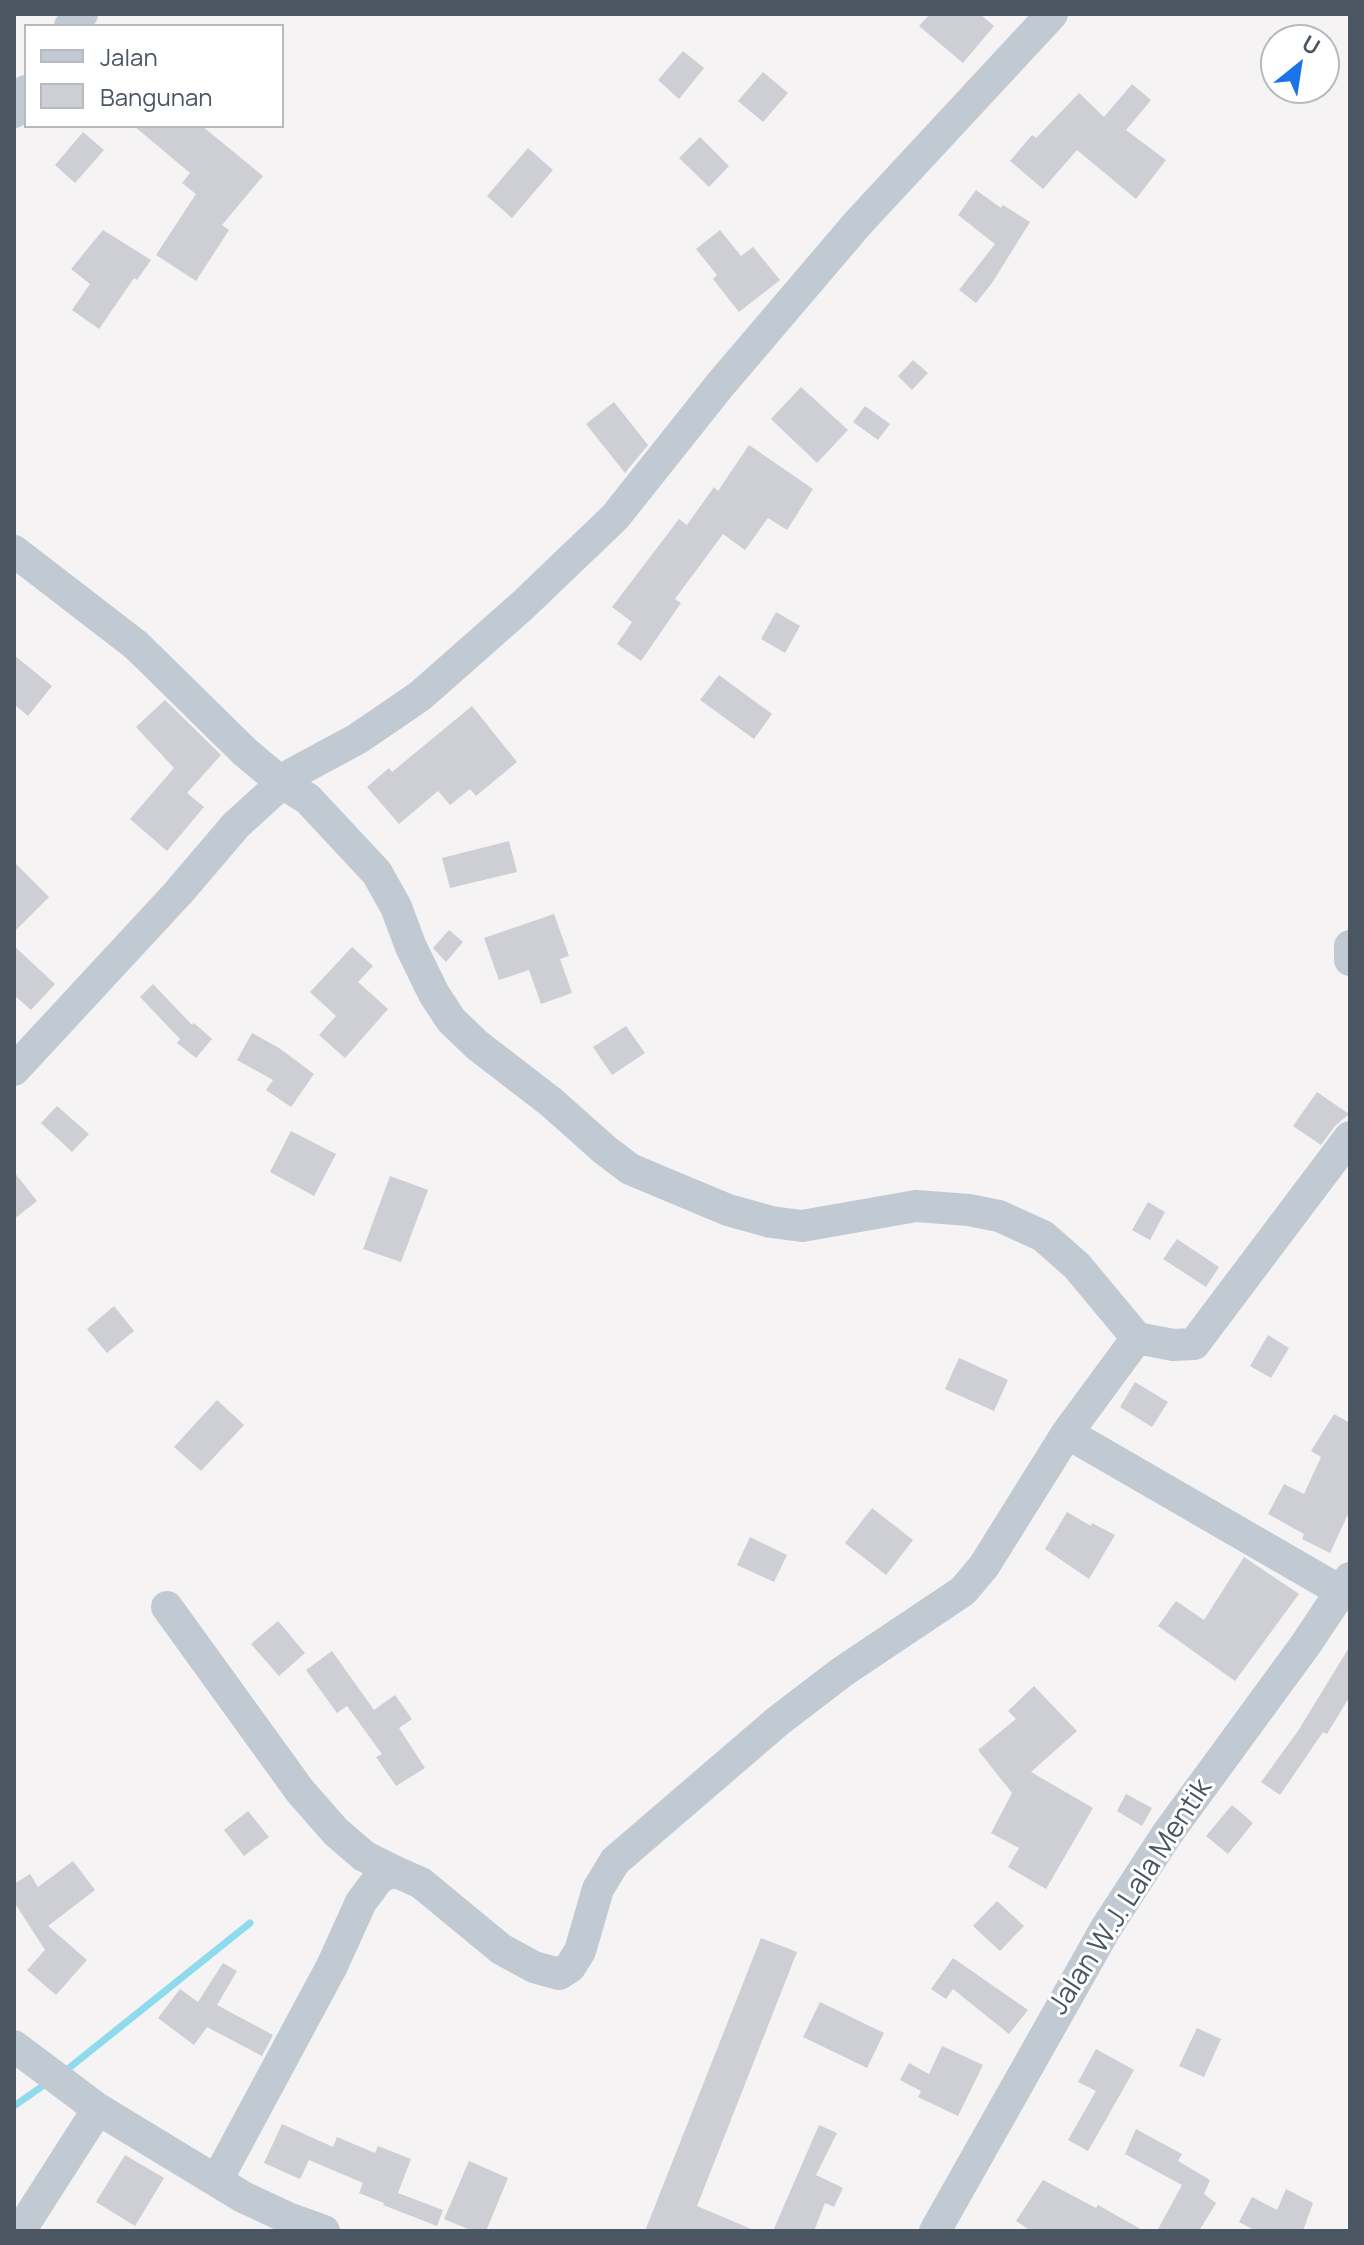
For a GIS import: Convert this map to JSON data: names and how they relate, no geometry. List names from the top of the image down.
{
  "streets": {
    "street": ["Jalan W.J. Lala Mentik"]
  },
  "legend": ["Jalan", "Bangunan"],
  "north": "top right"
}
